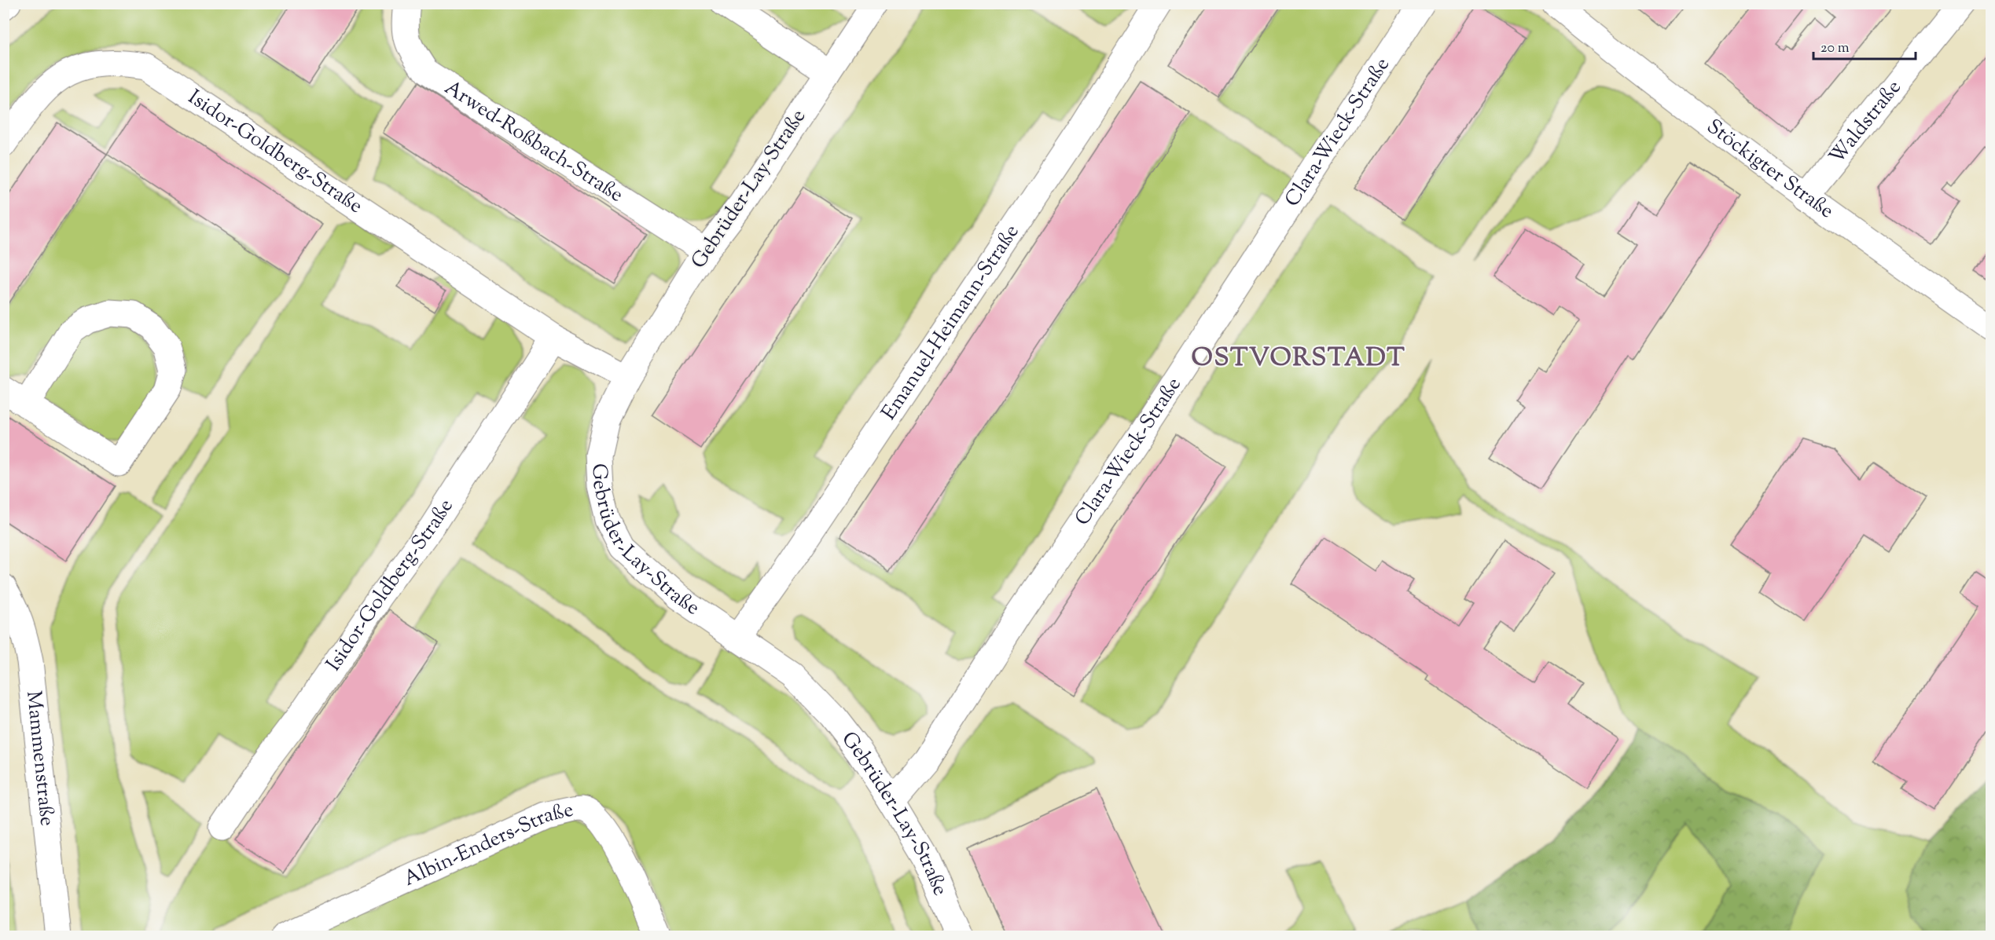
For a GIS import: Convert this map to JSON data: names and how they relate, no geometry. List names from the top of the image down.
{
  "streets": {
    "street": [
      "Waldstraße",
      "Clara-Wieck-Straße",
      "Arwed-Roßbach-Straße",
      "Isidor-Goldberg-Straße",
      "Stöckigter Straße",
      "Gebrüder-Lay-Straße",
      "Emanuel-Heimann-Straße",
      "Mammenstraße",
      "Albin-Enders-Straße"
    ]
  },
  "crossings": [
    ["Waldstraße", "Stöckigter Straße"],
    ["Clara-Wieck-Straße", "Gebrüder-Lay-Straße"],
    ["Arwed-Roßbach-Straße", "Gebrüder-Lay-Straße"],
    ["Isidor-Goldberg-Straße", "Gebrüder-Lay-Straße"],
    ["Gebrüder-Lay-Straße", "Emanuel-Heimann-Straße"]
  ],
  "districts": ["OSTVORSTADT"],
  "scale_bar": "20 m"
}
